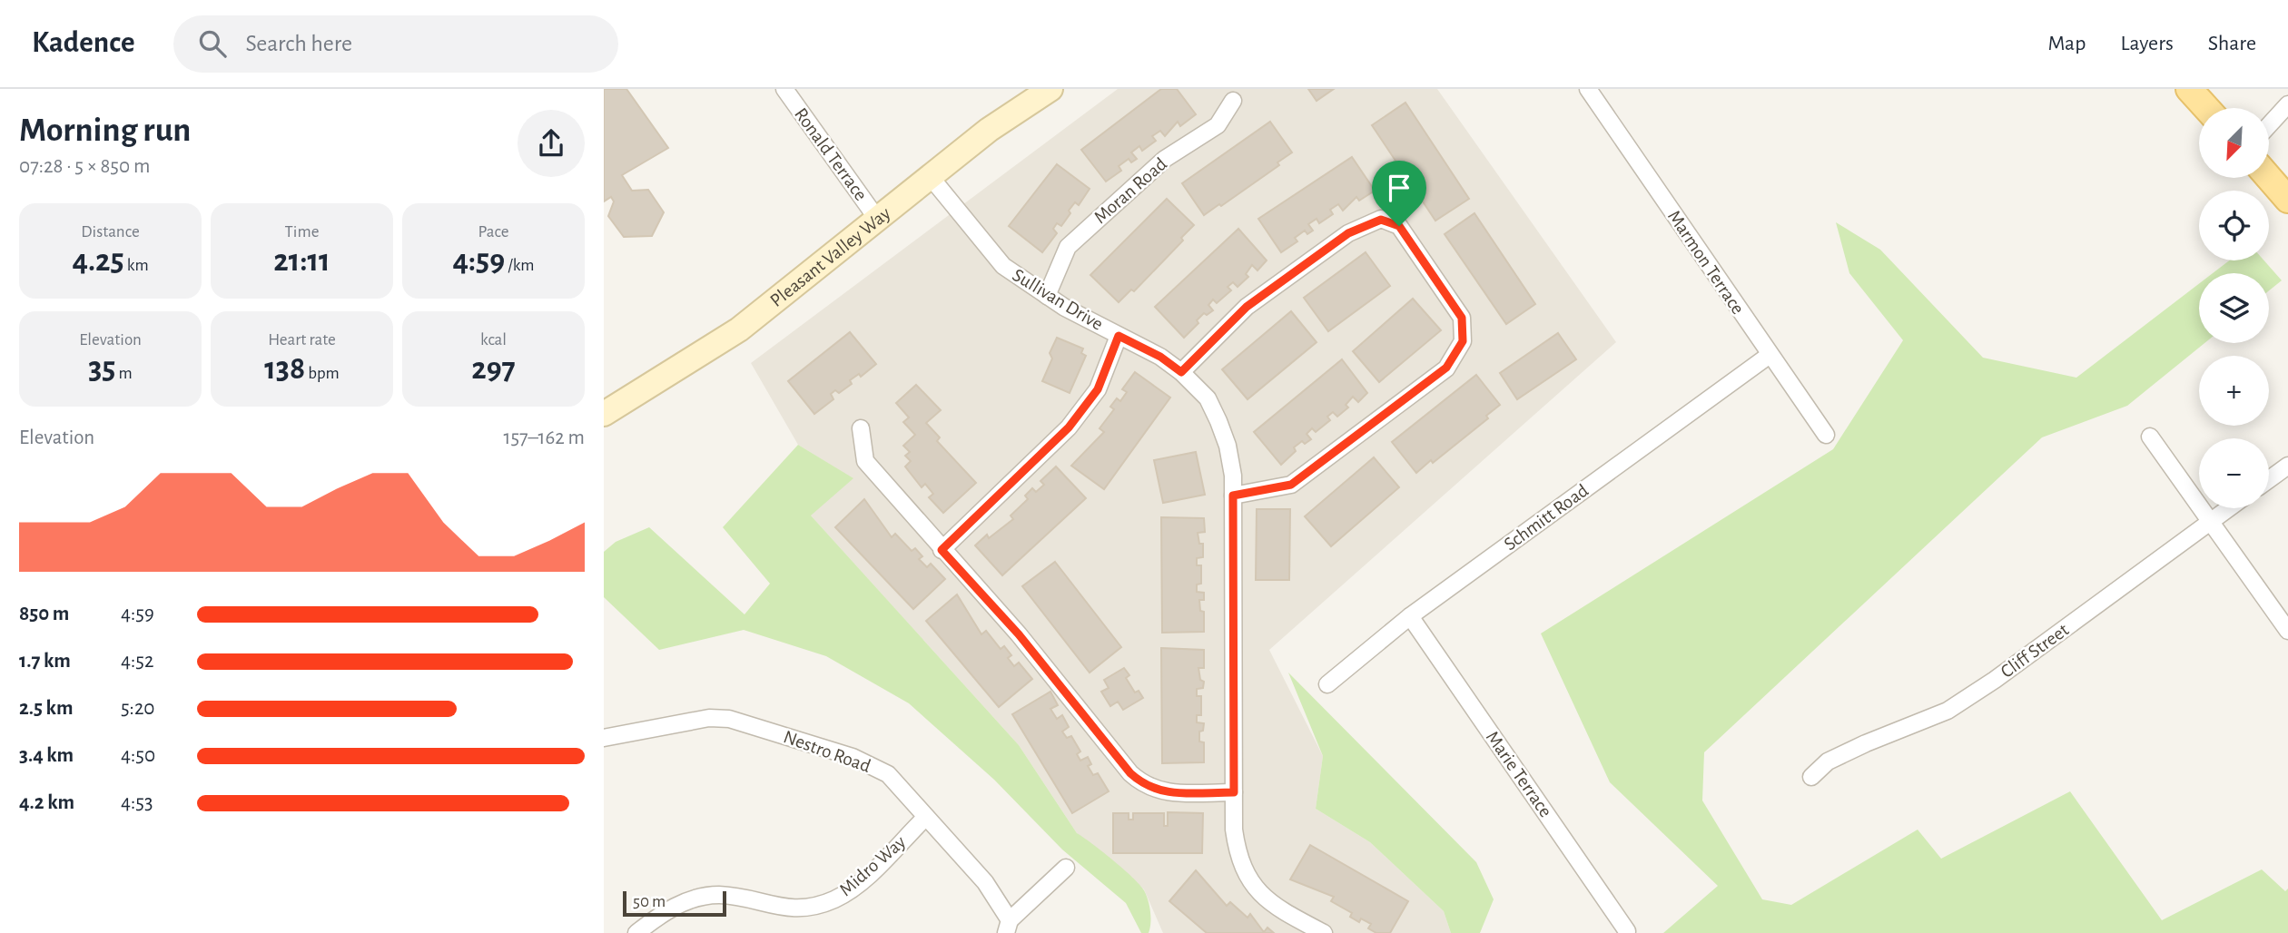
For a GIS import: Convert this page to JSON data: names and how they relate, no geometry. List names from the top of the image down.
{
  "streets": {
    "main road": ["Pleasant Valley Way"],
    "street": [
      "Ronald Terrace",
      "Moran Road",
      "Marmon Terrace",
      "Sullivan Drive",
      "Schmitt Road",
      "Cliff Street",
      "Nestro Road",
      "Marie Terrace",
      "Midro Way"
    ]
  },
  "crossings": [
    ["Ronald Terrace", "Pleasant Valley Way"],
    ["Moran Road", "Sullivan Drive"],
    ["Pleasant Valley Way", "Sullivan Drive"],
    ["Marmon Terrace", "Schmitt Road"],
    ["Schmitt Road", "Marie Terrace"],
    ["Nestro Road", "Midro Way"]
  ],
  "scale_bar": "50 m",
  "north": "bottom left",
  "page": {
    "header": "Kadence",
    "search": "Search here",
    "nav": ["Map", "Layers", "Share"],
    "heading": ["Morning run", "07:28 · 5 × 850 m"],
    "map_buttons": ["+", "−"],
    "stats": [
      ["Distance", "4.25 km"],
      ["Time", "21:11"],
      ["Pace", "4:59 /km"],
      ["Elevation", "35 m"],
      ["Heart rate", "138 bpm"],
      ["kcal", "297"]
    ],
    "chart": ["Elevation", "157–162 m"],
    "list": [
      {
        "name": "850 m",
        "note": "4:59"
      },
      {
        "name": "1.7 km",
        "note": "4:52"
      },
      {
        "name": "2.5 km",
        "note": "5:20"
      },
      {
        "name": "3.4 km",
        "note": "4:50"
      },
      {
        "name": "4.2 km",
        "note": "4:53"
      }
    ],
    "scale": "50 m"
  }
}
